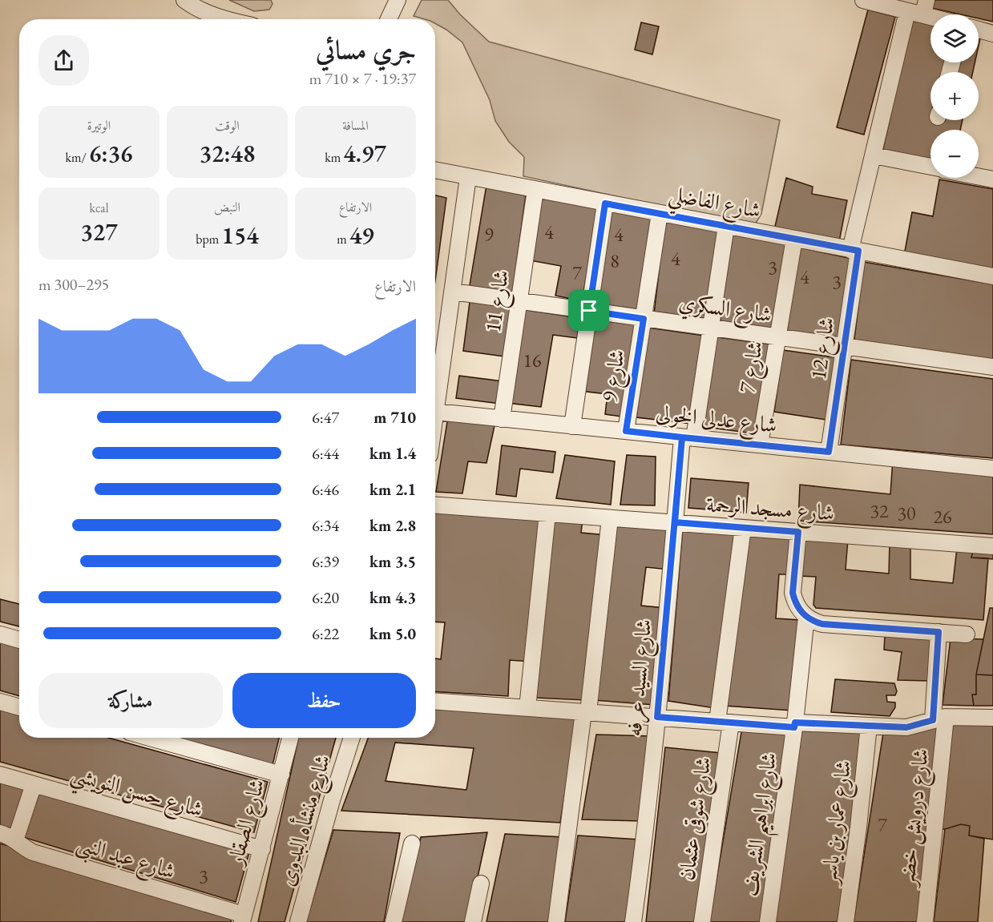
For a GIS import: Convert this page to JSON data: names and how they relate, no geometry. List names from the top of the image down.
{
  "streets": {
    "street": [
      "شارع الفاضلي",
      "شارع 11",
      "شارع السكري",
      "شارع 12",
      "شارع 7",
      "شارع 9",
      "شارع عدلى الخولى",
      "شارع مسجد الرحمة",
      "شارع السيد عرفه",
      "شارع حسن النويشي",
      "شارع درويش خضر",
      "شارع شوقى عثمان",
      "شارع منشأه البدوى",
      "شارع الصقار",
      "شارع عمار بن ياسر",
      "شارع ابراهيم الشريف",
      "شارع عبد النبى"
    ]
  },
  "crossings": [
    ["شارع الفاضلي", "شارع 11"],
    ["شارع الفاضلي", "شارع 12"],
    ["شارع الفاضلي", "شارع 7"],
    ["شارع الفاضلي", "شارع 9"],
    ["شارع الفاضلي", "شارع السيد عرفه"],
    ["شارع 11", "شارع السكري"],
    ["شارع 11", "شارع عدلى الخولى"],
    ["شارع السكري", "شارع 12"],
    ["شارع السكري", "شارع 7"],
    ["شارع السكري", "شارع 9"],
    ["شارع السكري", "شارع السيد عرفه"],
    ["شارع 12", "شارع عدلى الخولى"],
    ["شارع 7", "شارع عدلى الخولى"],
    ["شارع 9", "شارع عدلى الخولى"],
    ["شارع عدلى الخولى", "شارع السيد عرفه"],
    ["شارع مسجد الرحمة", "شارع السيد عرفه"],
    ["شارع مسجد الرحمة", "شارع شوقى عثمان"],
    ["شارع حسن النويشي", "شارع الصقار"],
    ["شارع الصقار", "شارع عبد النبى"]
  ],
  "house_numbers": [
    "4",
    "9",
    "4",
    "4",
    "8",
    "3",
    "7",
    "4",
    "3",
    "16",
    "32",
    "30",
    "26",
    "7",
    "3"
  ],
  "page": {
    "map_buttons": ["+", "−"],
    "heading": ["جري مسائي", "19:37 · 7 × 710 m"],
    "stats": [
      ["المسافة", "4.97 km"],
      ["الوقت", "32:48"],
      ["الوتيرة", "6:36 /km"],
      ["الارتفاع", "49 m"],
      ["النبض", "154 bpm"],
      ["kcal", "327"]
    ],
    "chart": ["الارتفاع", "295–300 m"],
    "list": [
      {
        "name": "710 m",
        "note": "6:47"
      },
      {
        "name": "1.4 km",
        "note": "6:44"
      },
      {
        "name": "2.1 km",
        "note": "6:46"
      },
      {
        "name": "2.8 km",
        "note": "6:34"
      },
      {
        "name": "3.5 km",
        "note": "6:39"
      },
      {
        "name": "4.3 km",
        "note": "6:20"
      },
      {
        "name": "5.0 km",
        "note": "6:22"
      }
    ],
    "buttons": ["حفظ", "مشاركة"]
  }
}
